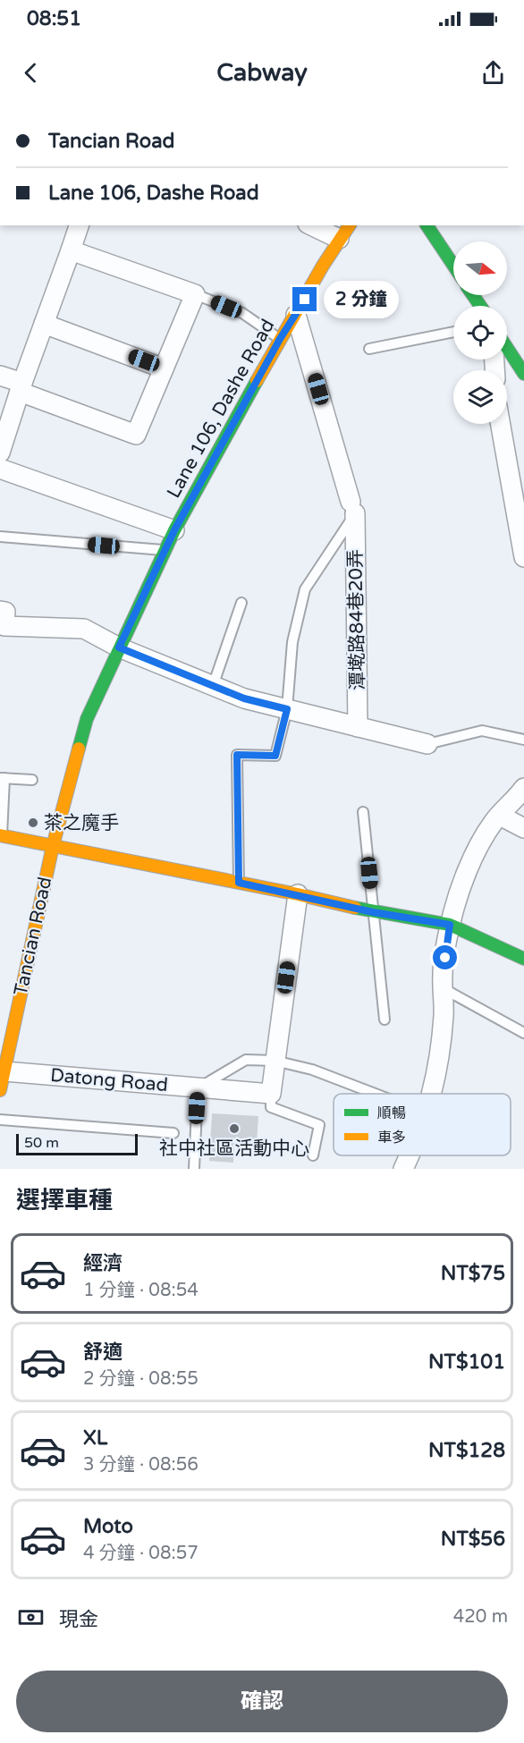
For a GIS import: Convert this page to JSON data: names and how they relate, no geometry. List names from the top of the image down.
{
  "streets": {
    "street": [
      "Lane 106, Dashe Road",
      "潭墘路84巷20弄",
      "Tancian Road",
      "Datong Road"
    ]
  },
  "crossings": [
    ["Lane 106, Dashe Road", "潭墘路84巷20弄"],
    ["Lane 106, Dashe Road", "Tancian Road"],
    ["Tancian Road", "Datong Road"]
  ],
  "places": ["茶之魔手", "社中社區活動中心"],
  "legend": ["順暢", "車多"],
  "scale_bar": "50 m",
  "north": "right",
  "page": {
    "status": "08:51",
    "header": "Cabway",
    "banner": ["Tancian Road", "Lane 106, Dashe Road"],
    "bubble": "2 分鐘",
    "scale": "50 m",
    "heading": "選擇車種",
    "list": [
      {
        "name": "經濟",
        "note": "1 分鐘 · 08:54",
        "value": "NT$75"
      },
      {
        "name": "舒適",
        "note": "2 分鐘 · 08:55",
        "value": "NT$101"
      },
      {
        "name": "XL",
        "note": "3 分鐘 · 08:56",
        "value": "NT$128"
      },
      {
        "name": "Moto",
        "note": "4 分鐘 · 08:57",
        "value": "NT$56"
      }
    ],
    "pay": ["現金", "420 m"],
    "buttons": "確認"
  }
}
